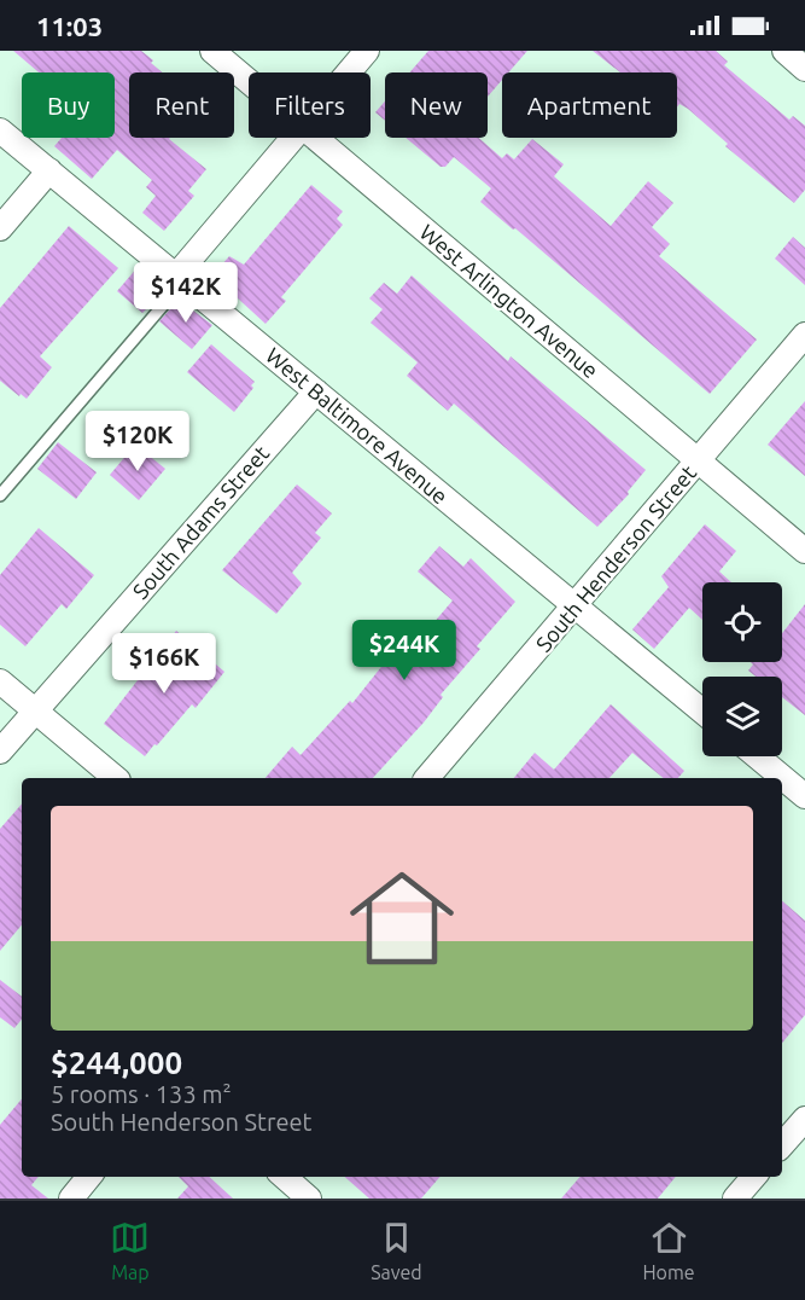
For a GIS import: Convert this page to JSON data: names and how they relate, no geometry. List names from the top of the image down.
{
  "streets": {
    "street": [
      "West Arlington Avenue",
      "West Baltimore Avenue",
      "South Adams Street",
      "South Henderson Street"
    ]
  },
  "crossings": [
    ["West Arlington Avenue", "South Henderson Street"],
    ["West Baltimore Avenue", "South Adams Street"],
    ["West Baltimore Avenue", "South Henderson Street"]
  ],
  "page": {
    "status": "11:03",
    "chip": [
      "Buy",
      "Rent",
      "Filters",
      "New",
      "Apartment"
    ],
    "price": [
      "$142K",
      "$120K",
      "$244K",
      "$166K"
    ],
    "list": [
      {
        "name": "$244,000",
        "note": "5 rooms · 133 m² · South Henderson Street"
      }
    ],
    "tabs": ["Map", "Saved", "Home"]
  }
}
